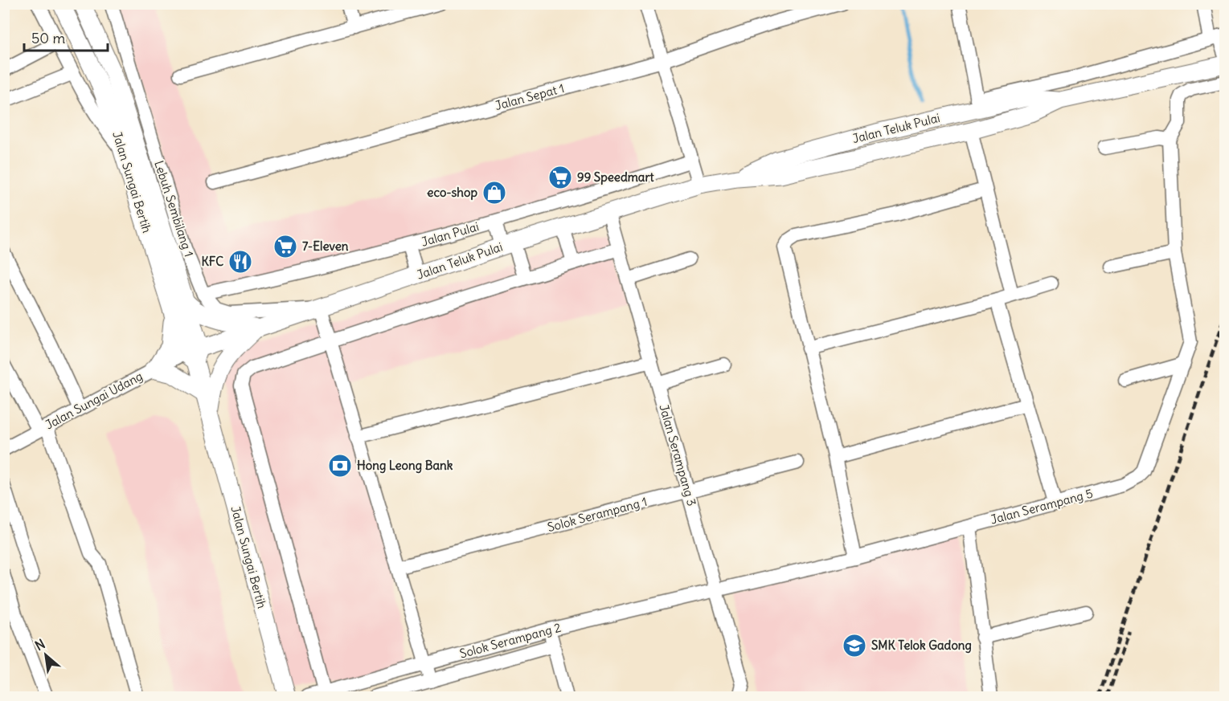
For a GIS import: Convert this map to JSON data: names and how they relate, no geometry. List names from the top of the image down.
{
  "streets": {
    "main road": ["Jalan Teluk Pulai", "Jalan Sungai Bertih"],
    "street": [
      "Jalan Sepat 1",
      "Lebuh Sembilang 1",
      "Jalan Pulai",
      "Jalan Sungai Udang",
      "Jalan Serampang 3",
      "Jalan Serampang 5",
      "Solok Serampang 1",
      "Solok Serampang 2"
    ]
  },
  "crossings": [
    ["Jalan Teluk Pulai", "Jalan Sungai Bertih"],
    ["Jalan Teluk Pulai", "Lebuh Sembilang 1"],
    ["Jalan Teluk Pulai", "Jalan Sungai Udang"],
    ["Jalan Teluk Pulai", "Jalan Serampang 3"],
    ["Jalan Sungai Bertih", "Jalan Sungai Udang"],
    ["Lebuh Sembilang 1", "Jalan Pulai"],
    ["Jalan Serampang 3", "Jalan Serampang 5"],
    ["Jalan Serampang 3", "Solok Serampang 1"],
    ["Jalan Serampang 3", "Solok Serampang 2"],
    ["Jalan Serampang 5", "Solok Serampang 2"]
  ],
  "places": {
    "supermarket": ["99 Speedmart", "7-Eleven"],
    "shop": ["eco-shop"],
    "restaurant": ["KFC"],
    "bank": ["Hong Leong Bank"],
    "school or university": ["SMK Telok Gadong"]
  },
  "scale_bar": "50 m",
  "north": "top left"
}
